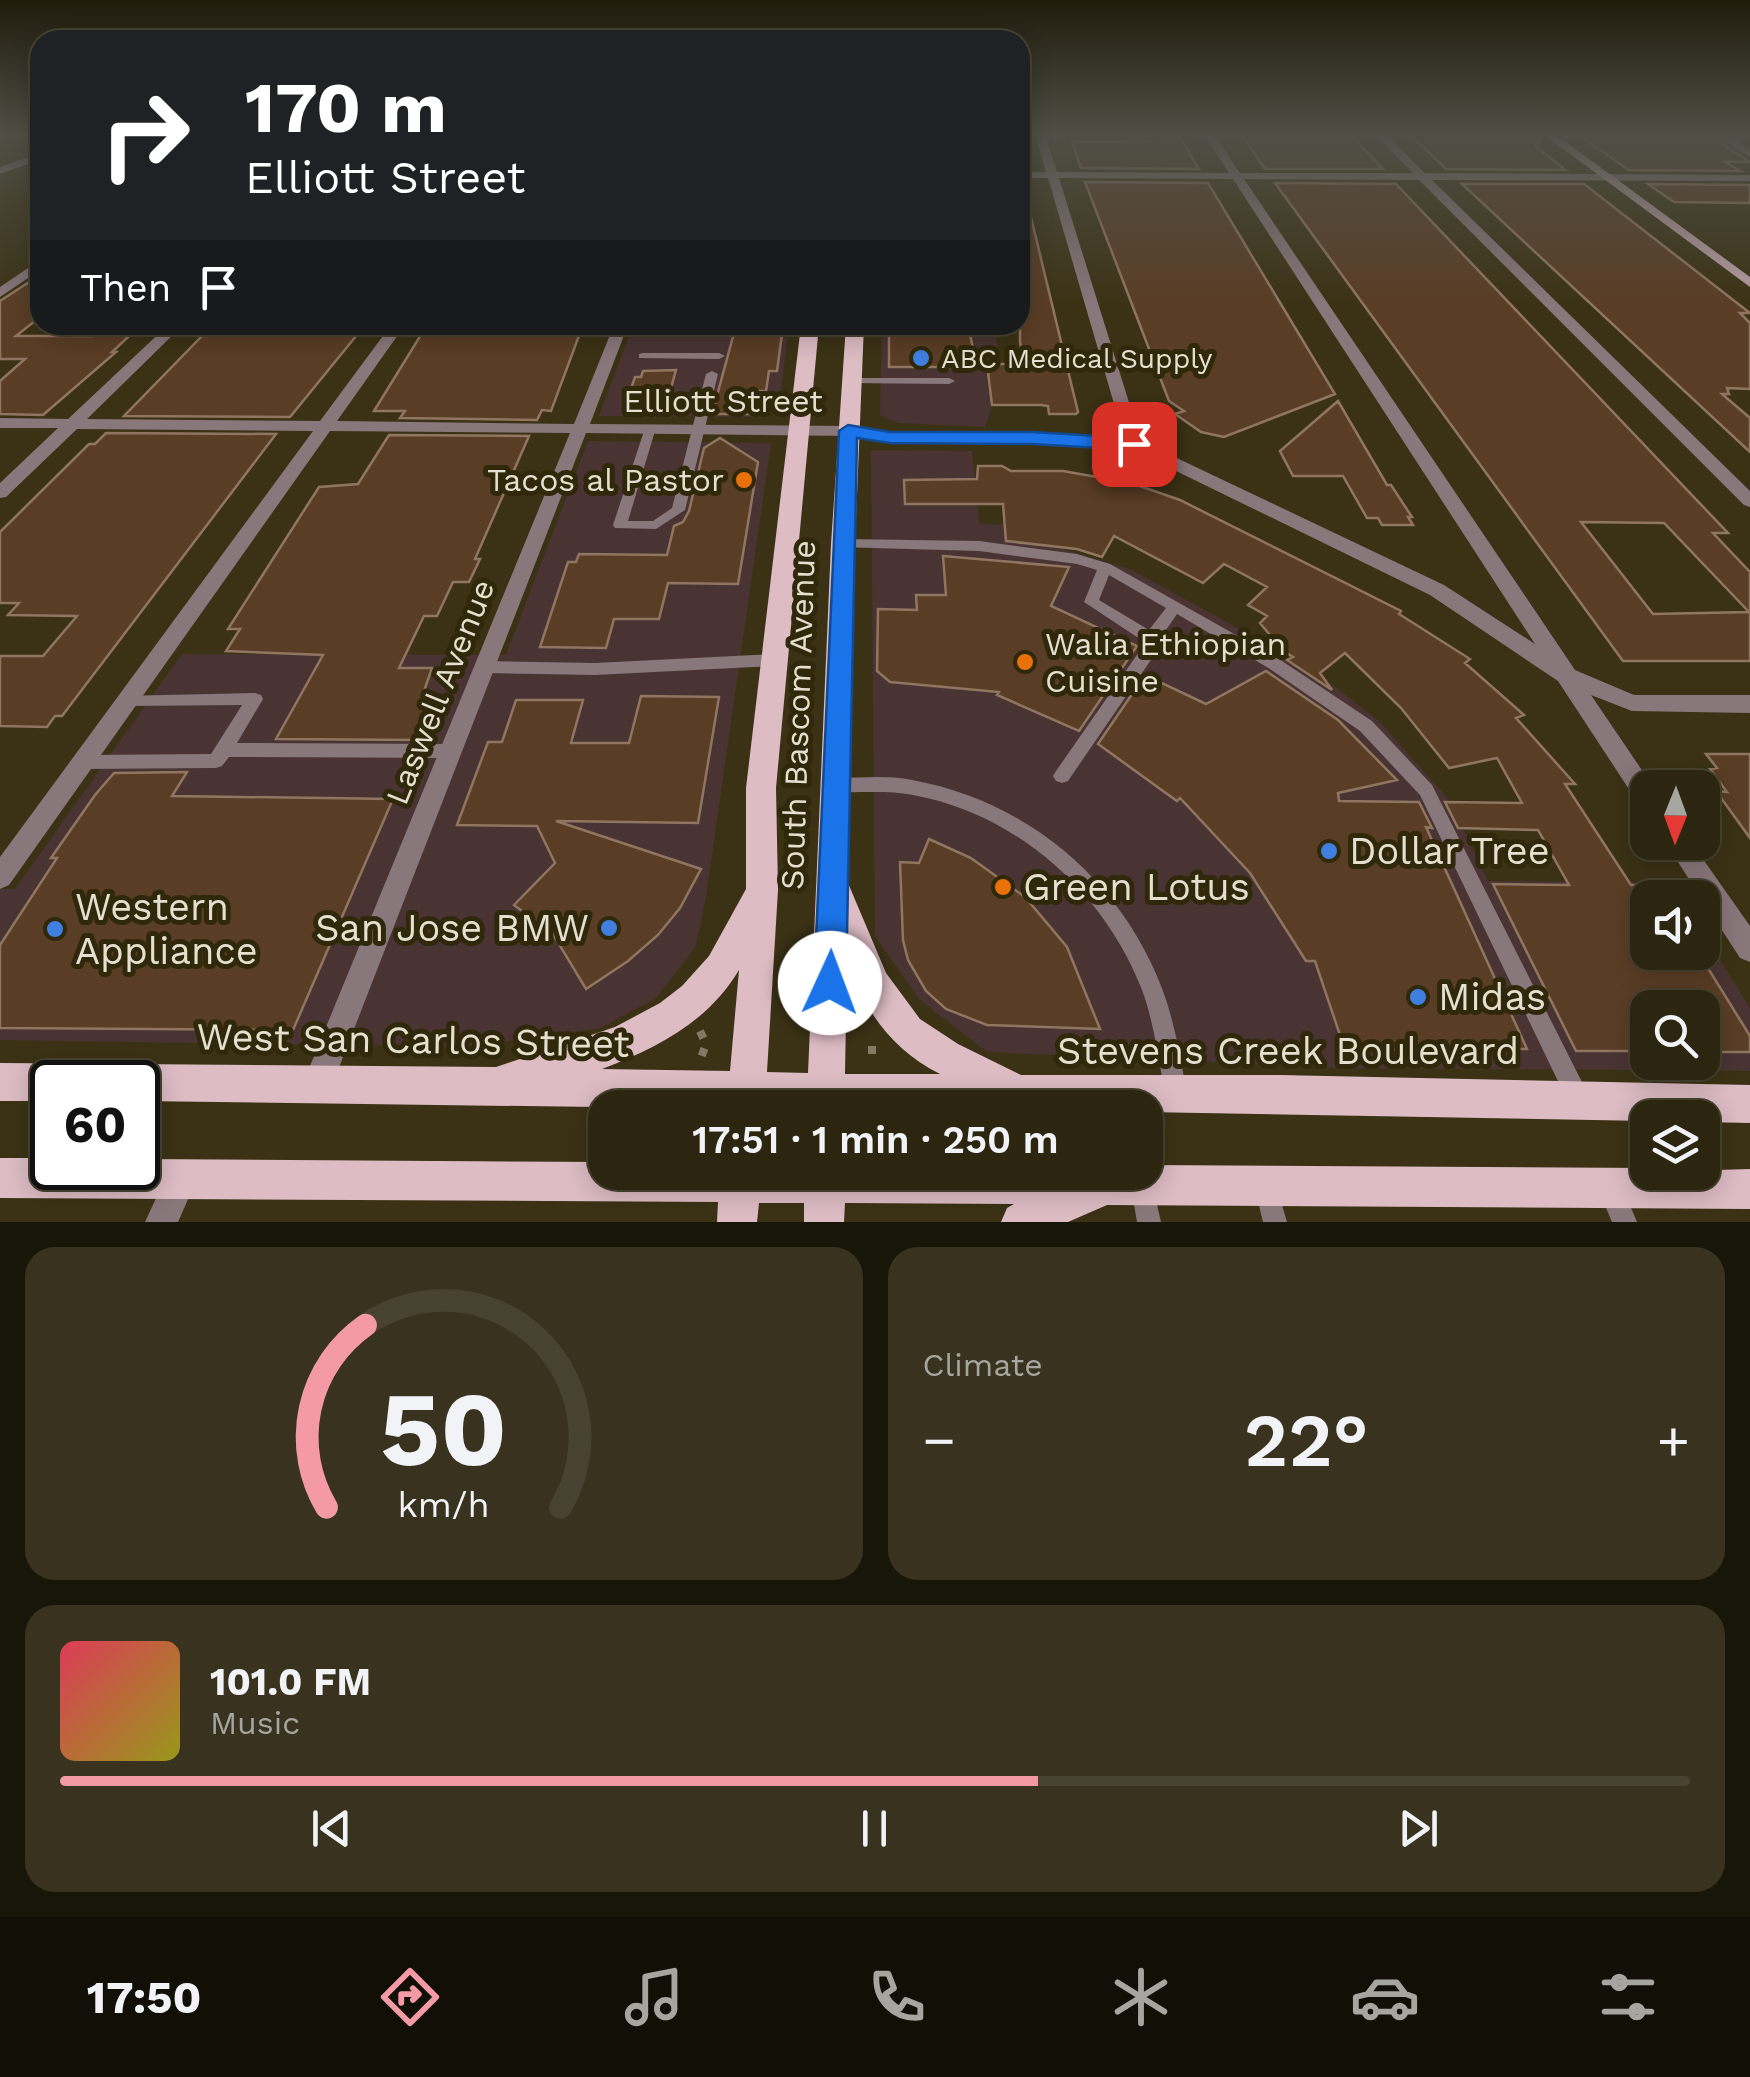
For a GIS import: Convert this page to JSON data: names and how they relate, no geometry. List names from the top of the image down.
{
  "streets": {
    "main road": ["South Bascom Avenue", "West San Carlos Street", "Stevens Creek Boulevard"],
    "street": ["Elliott Street", "Laswell Avenue"]
  },
  "crossings": [
    ["Elliott Street", "Laswell Avenue"],
    ["Elliott Street", "South Bascom Avenue"],
    ["Laswell Avenue", "West San Carlos Street"]
  ],
  "places": [
    "ABC Medical Supply",
    "Tacos al Pastor",
    "Walia Ethiopian Cuisine",
    "Dollar Tree",
    "Green Lotus",
    "San Jose BMW",
    "Western Appliance",
    "Midas"
  ],
  "north": "bottom",
  "page": {
    "turn": ["170 m", "Elliott Street"],
    "then": "Then",
    "limit": "60",
    "trip": "17:51 · 1 min · 250 m",
    "tile": "Climate",
    "heat": ["−", "22°", "+"],
    "song": ["101.0 FM", "Music"],
    "tabs": "17:50",
    "gauge": ["50", "km/h"]
  }
}
